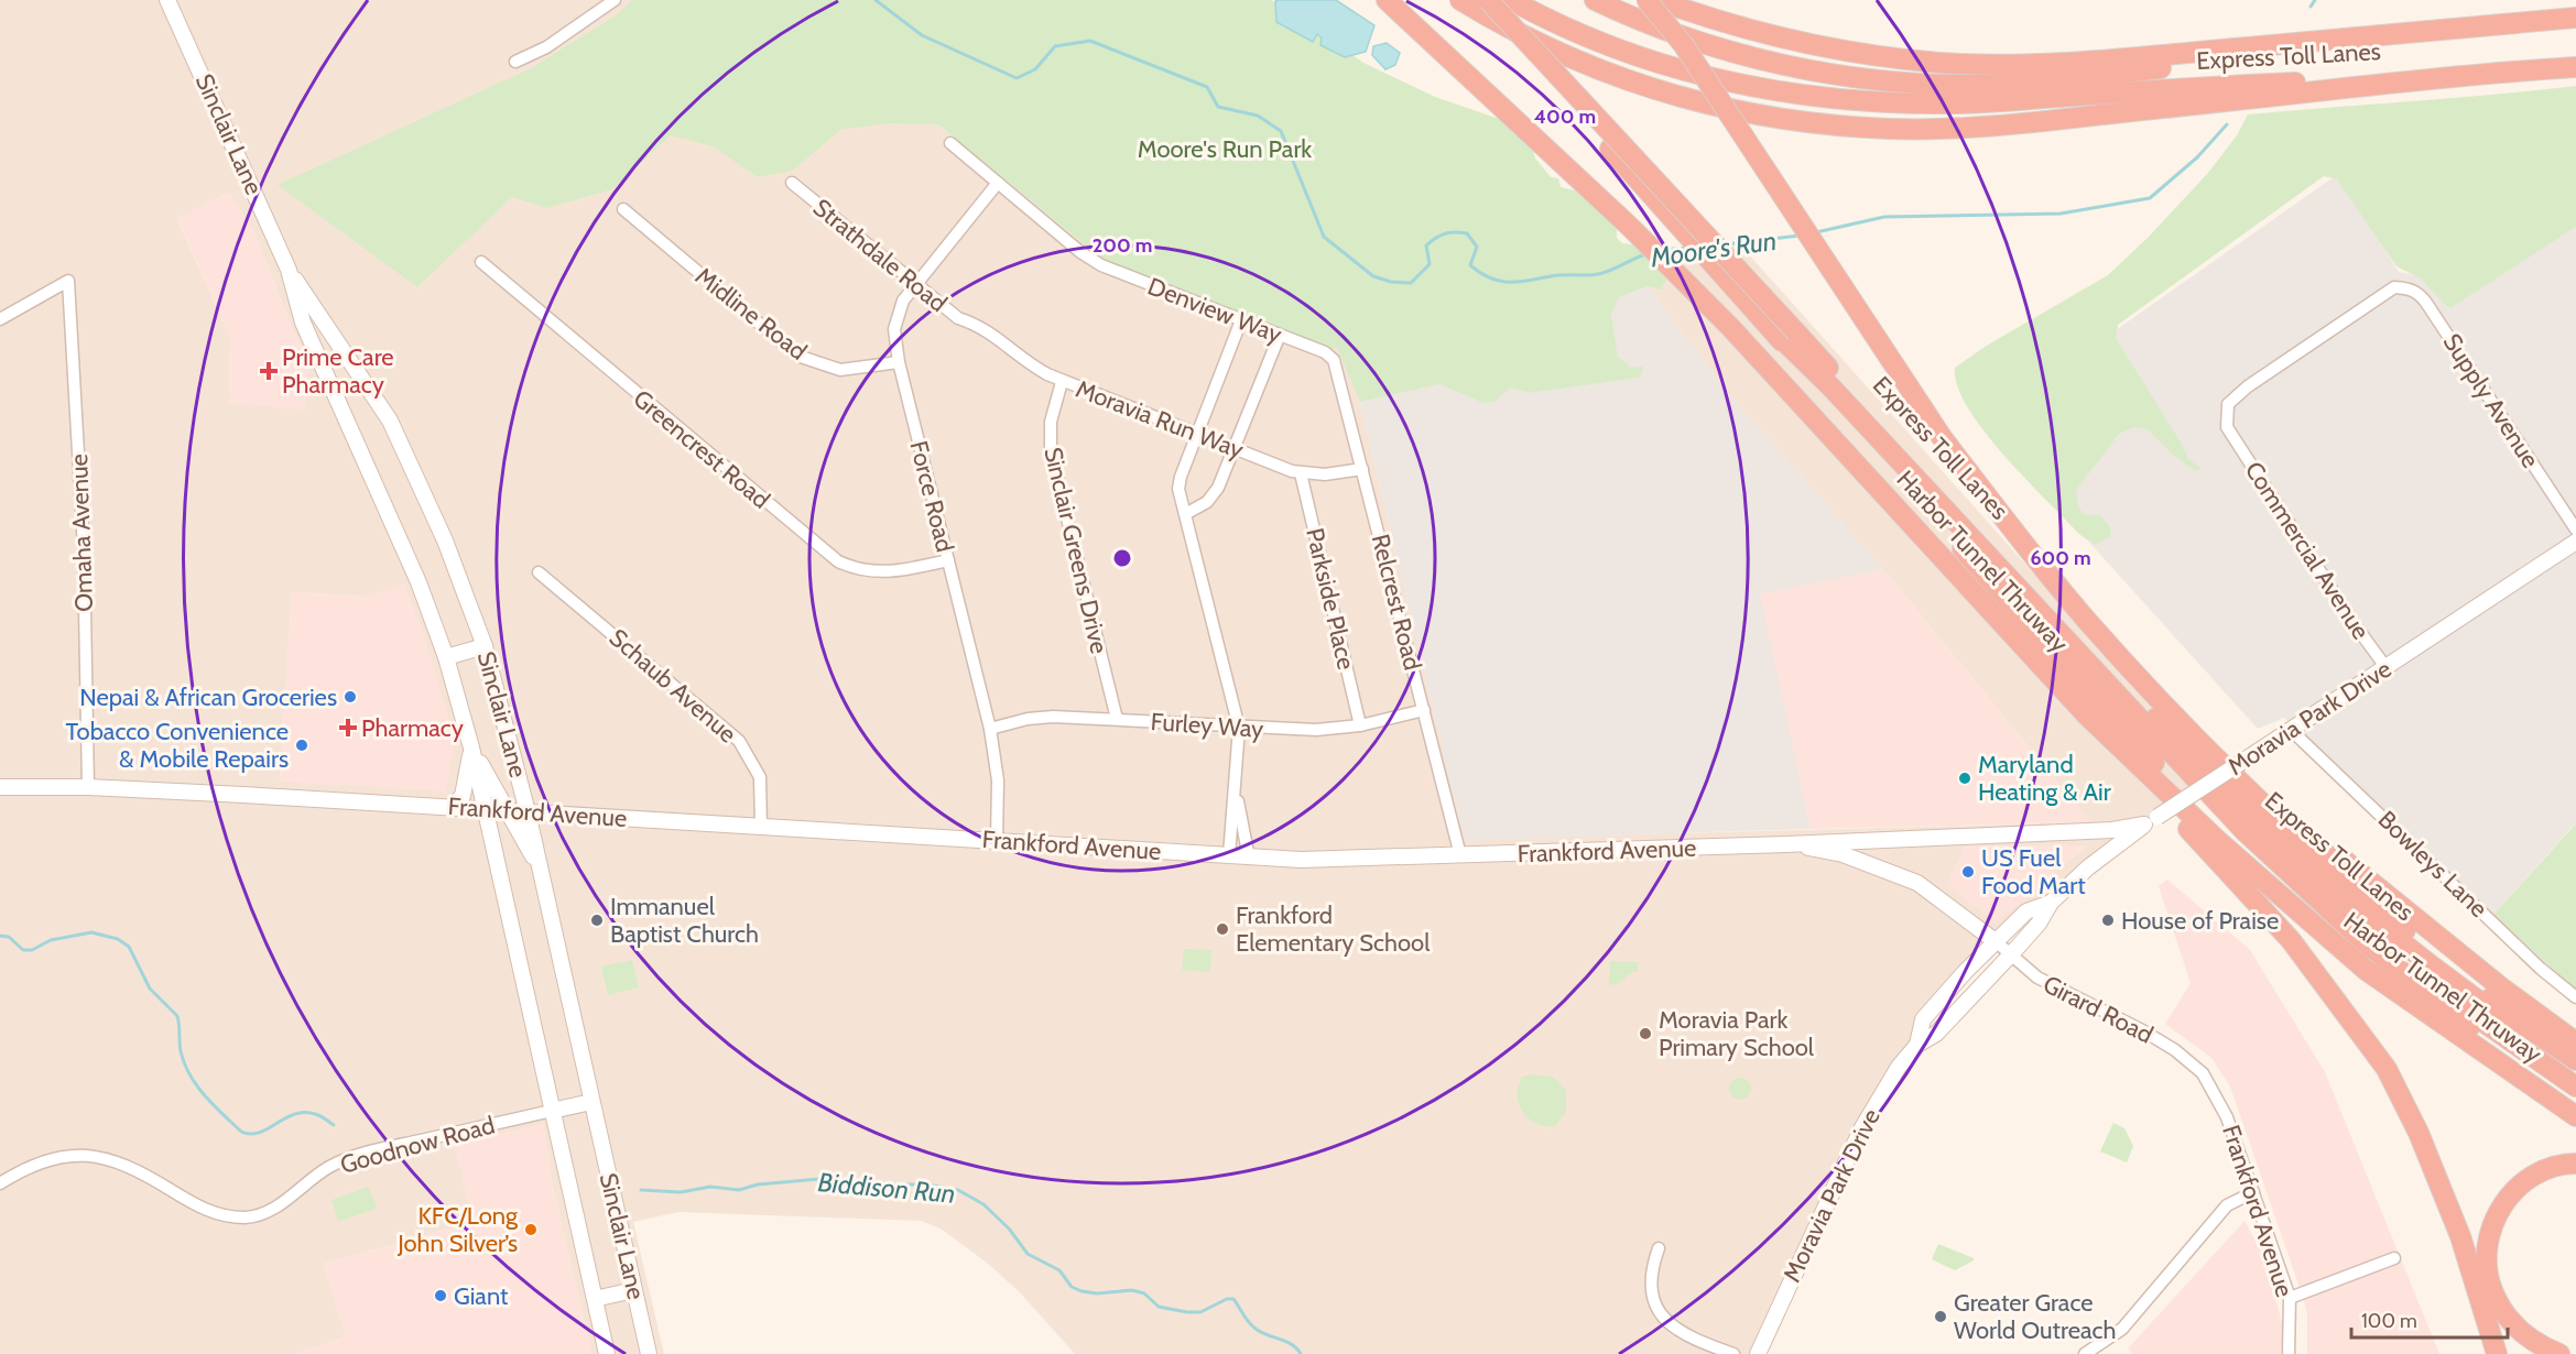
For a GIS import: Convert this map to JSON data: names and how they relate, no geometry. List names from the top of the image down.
{
  "streets": {
    "highway": ["Express Toll Lanes", "Harbor Tunnel Thruway"],
    "street": [
      "Sinclair Lane",
      "Strathdale Road",
      "Denview Way",
      "Midline Road",
      "Supply Avenue",
      "Moravia Run Way",
      "Greencrest Road",
      "Force Road",
      "Omaha Avenue",
      "Sinclair Greens Drive",
      "Commercial Avenue",
      "Parkside Place",
      "Relcrest Road",
      "Schaub Avenue",
      "Moravia Park Drive",
      "Furley Way",
      "Frankford Avenue",
      "Bowleys Lane",
      "Girard Road",
      "Goodnow Road"
    ]
  },
  "crossings": [
    ["Express Toll Lanes", "Harbor Tunnel Thruway"],
    ["Sinclair Lane", "Frankford Avenue"],
    ["Sinclair Lane", "Goodnow Road"],
    ["Strathdale Road", "Moravia Run Way"],
    ["Strathdale Road", "Force Road"],
    ["Denview Way", "Force Road"],
    ["Denview Way", "Relcrest Road"],
    ["Midline Road", "Force Road"],
    ["Supply Avenue", "Commercial Avenue"],
    ["Moravia Run Way", "Sinclair Greens Drive"],
    ["Moravia Run Way", "Parkside Place"],
    ["Moravia Run Way", "Relcrest Road"],
    ["Greencrest Road", "Force Road"],
    ["Force Road", "Furley Way"],
    ["Force Road", "Frankford Avenue"],
    ["Omaha Avenue", "Frankford Avenue"],
    ["Sinclair Greens Drive", "Furley Way"],
    ["Commercial Avenue", "Moravia Park Drive"],
    ["Parkside Place", "Furley Way"],
    ["Relcrest Road", "Furley Way"],
    ["Relcrest Road", "Frankford Avenue"],
    ["Schaub Avenue", "Frankford Avenue"],
    ["Moravia Park Drive", "Frankford Avenue"],
    ["Moravia Park Drive", "Bowleys Lane"],
    ["Moravia Park Drive", "Girard Road"],
    ["Frankford Avenue", "Girard Road"]
  ],
  "water": ["Moore's Run", "Biddison Run"],
  "parks": ["Moore's Run Park"],
  "places": {
    "health": ["Prime Care Pharmacy", "Pharmacy"],
    "other": [
      "Nepai & African Groceries",
      "Tobacco Convenience & Mobile Repairs",
      "Maryland Heating & Air",
      "US Fuel Food Mart",
      "Immanuel Baptist Church",
      "House of Praise",
      "Frankford Elementary School",
      "Moravia Park Primary School",
      "KFC/Long John Silver’s",
      "Giant",
      "Greater Grace World Outreach"
    ]
  },
  "scale_bar": "100 m",
  "rings": ["400 m", "200 m", "600 m"]
}
